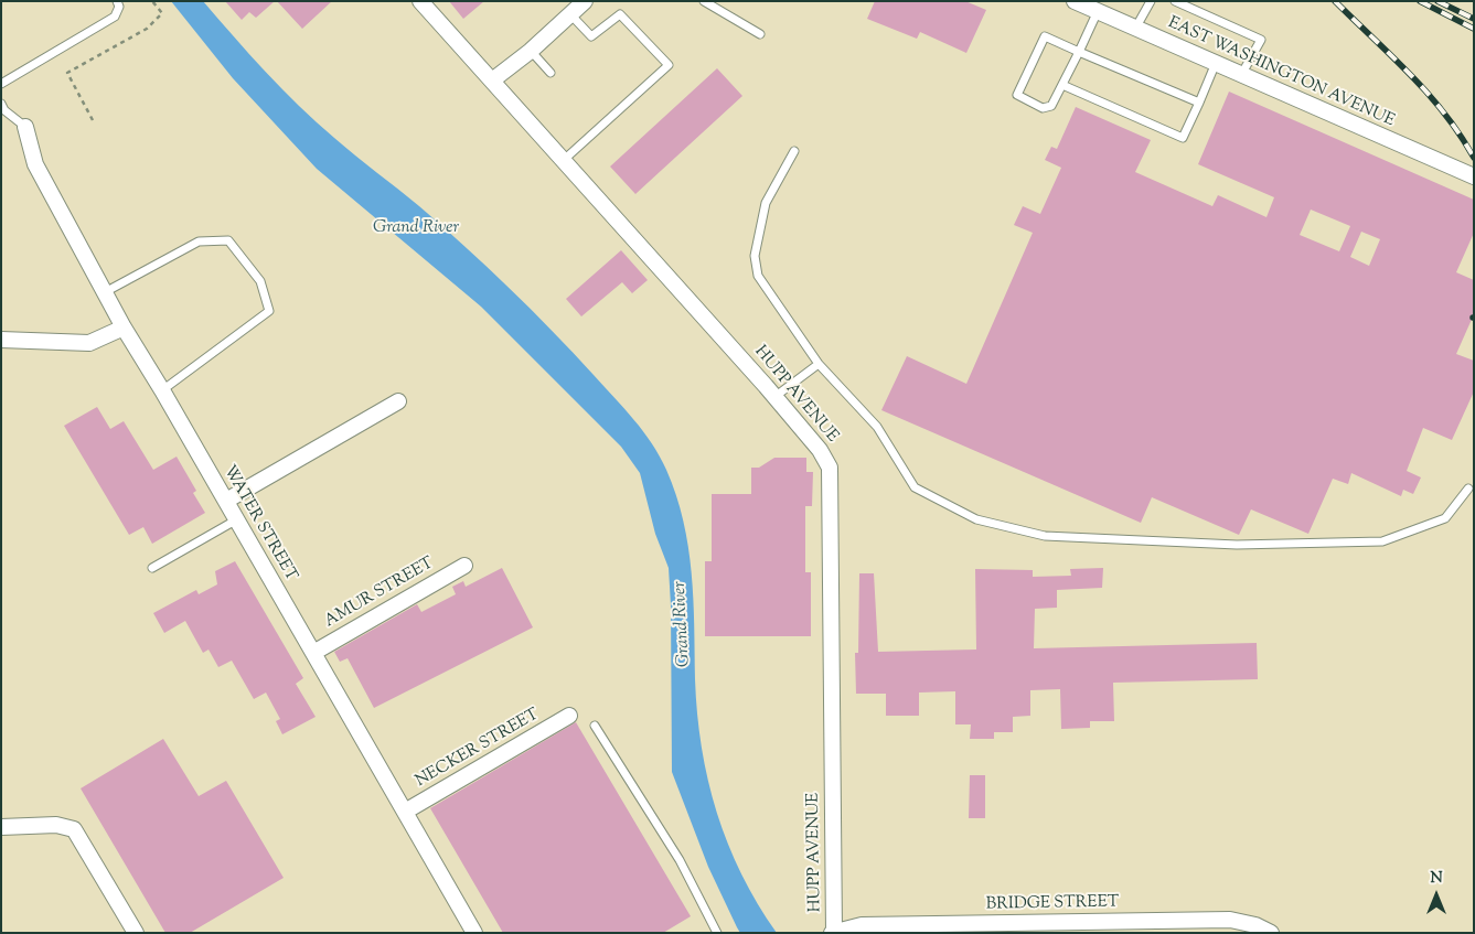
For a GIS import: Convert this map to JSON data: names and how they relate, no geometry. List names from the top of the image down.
{
  "streets": {
    "street": [
      "EAST WASHINGTON AVENUE",
      "HUPP AVENUE",
      "WATER STREET",
      "AMUR STREET",
      "NECKER STREET",
      "BRIDGE STREET"
    ]
  },
  "crossings": [
    ["HUPP AVENUE", "BRIDGE STREET"],
    ["WATER STREET", "AMUR STREET"],
    ["WATER STREET", "NECKER STREET"]
  ],
  "water": ["Grand River"],
  "north": "top"
}
